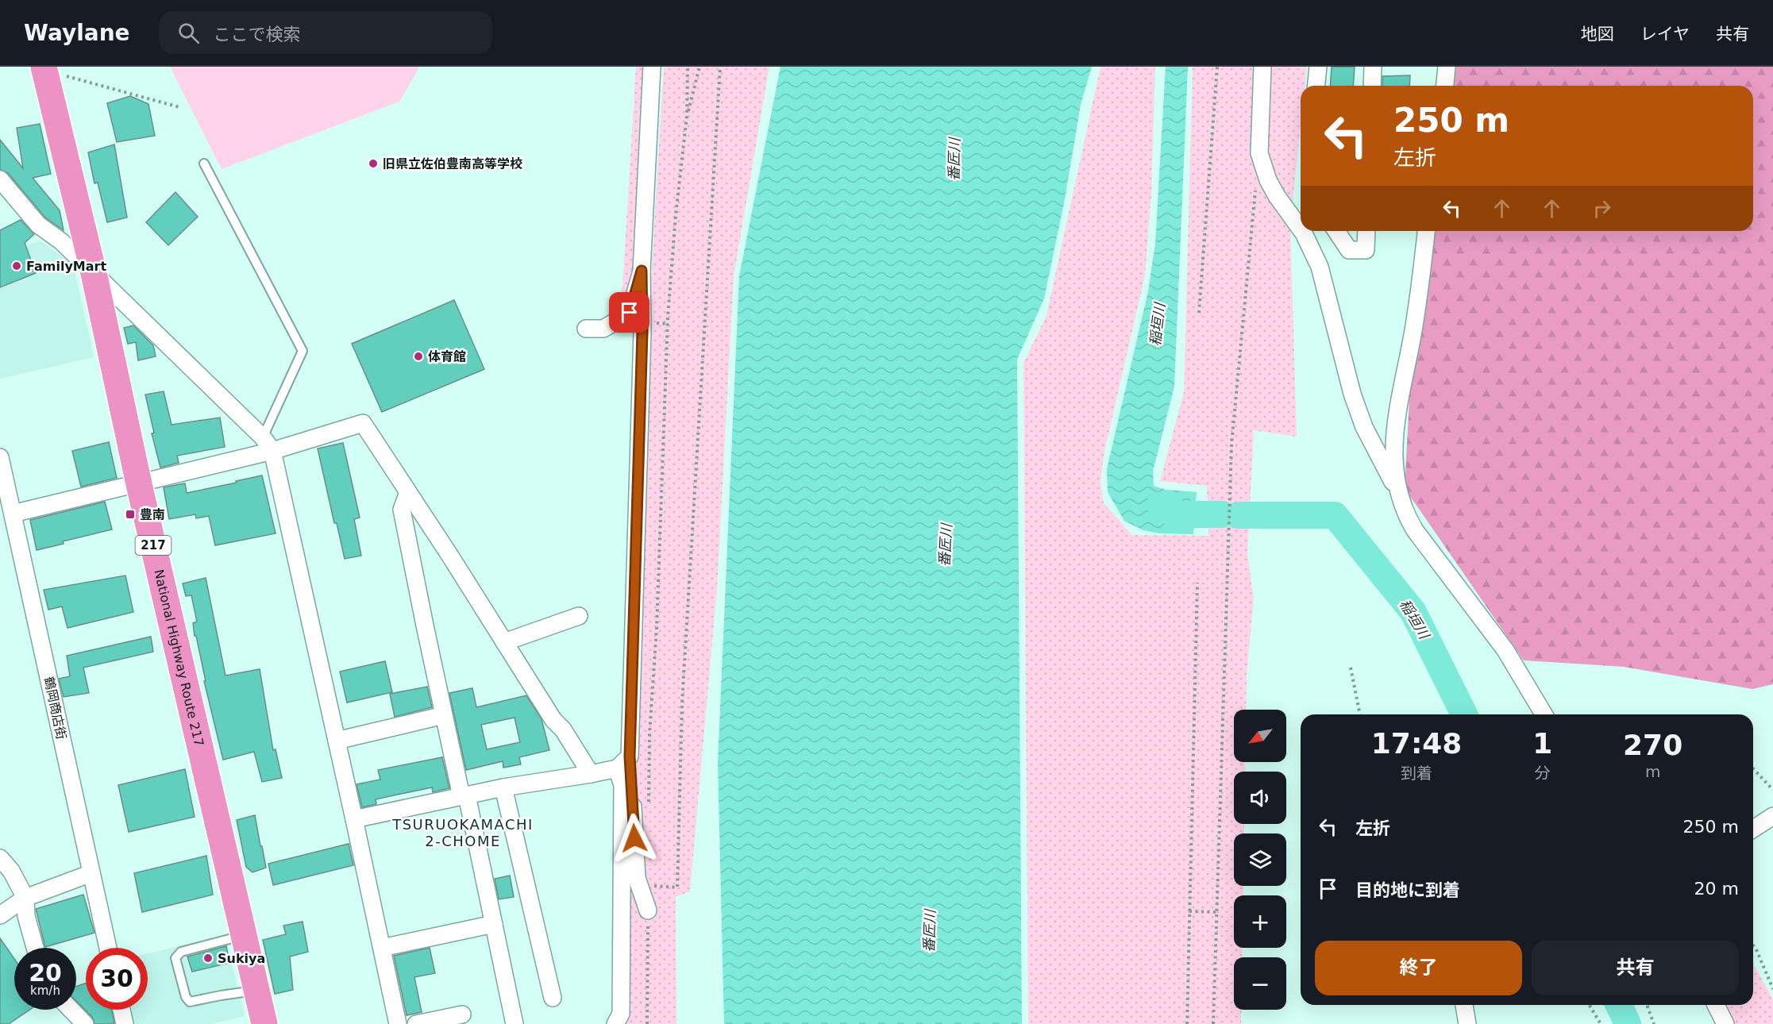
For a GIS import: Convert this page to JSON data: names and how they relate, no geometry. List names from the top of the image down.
{
  "streets": {
    "highway": ["217", "National Highway Route 217"],
    "street": ["鶴岡商店街"]
  },
  "districts": ["TSURUOKAMACHI 2-CHOME"],
  "water": ["番匠川", "稲垣川"],
  "places": {
    "other": [
      "旧県立佐伯豊南高等学校",
      "FamilyMart",
      "体育館",
      "Sukiya"
    ],
    "transit": ["豊南"]
  },
  "north": "bottom left",
  "page": {
    "header": "Waylane",
    "search": "ここで検索",
    "nav": ["地図", "レイヤ", "共有"],
    "turn": ["250 m", "左折"],
    "map_buttons": ["+", "−"],
    "eta": [
      "17:48",
      "到着",
      "1",
      "分",
      "270",
      "m"
    ],
    "list": [
      {
        "name": "左折",
        "value": "250 m"
      },
      {
        "name": "目的地に到着",
        "value": "20 m"
      }
    ],
    "buttons": ["終了", "共有"],
    "speed": "20 km/h",
    "limit": "30"
  }
}
